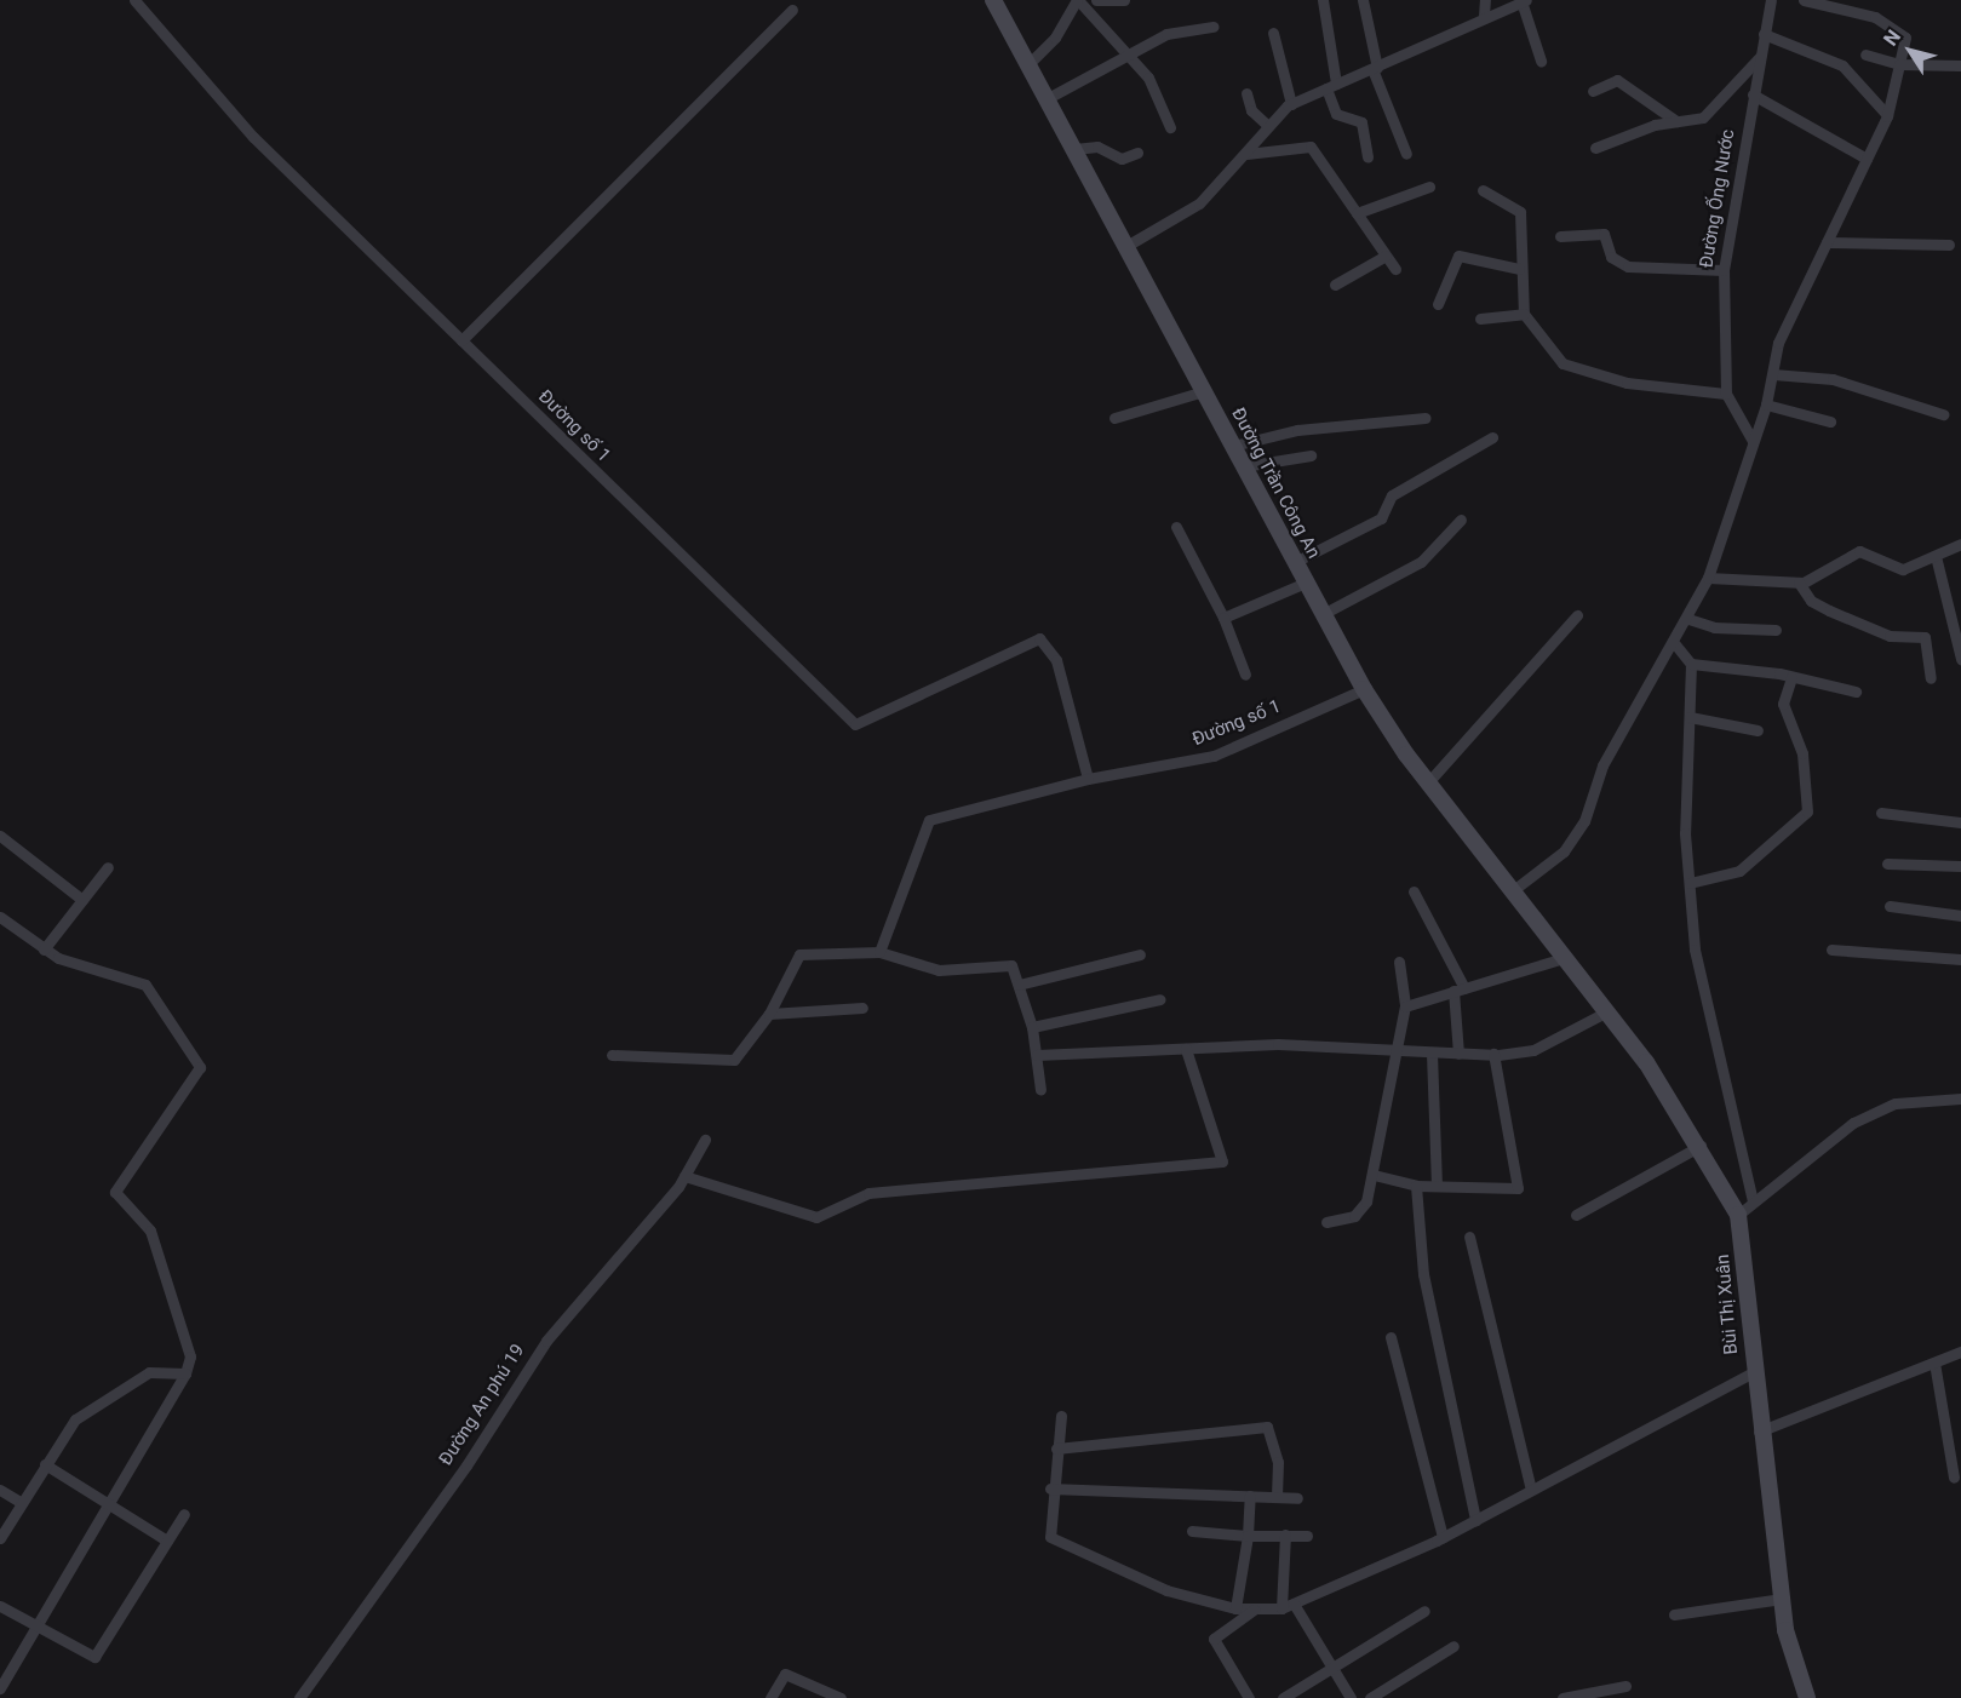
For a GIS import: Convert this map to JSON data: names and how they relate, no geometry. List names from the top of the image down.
{
  "streets": {
    "main road": ["Đường Trần Công An", "Bùi Thị Xuân"],
    "street": ["Đường Ống Nước", "Đường số 1", "Đường An phú 19"]
  },
  "crossings": [
    ["Đường số 1", "Đường Trần Công An"],
    ["Đường Trần Công An", "Bùi Thị Xuân"]
  ],
  "north": "top left"
}
